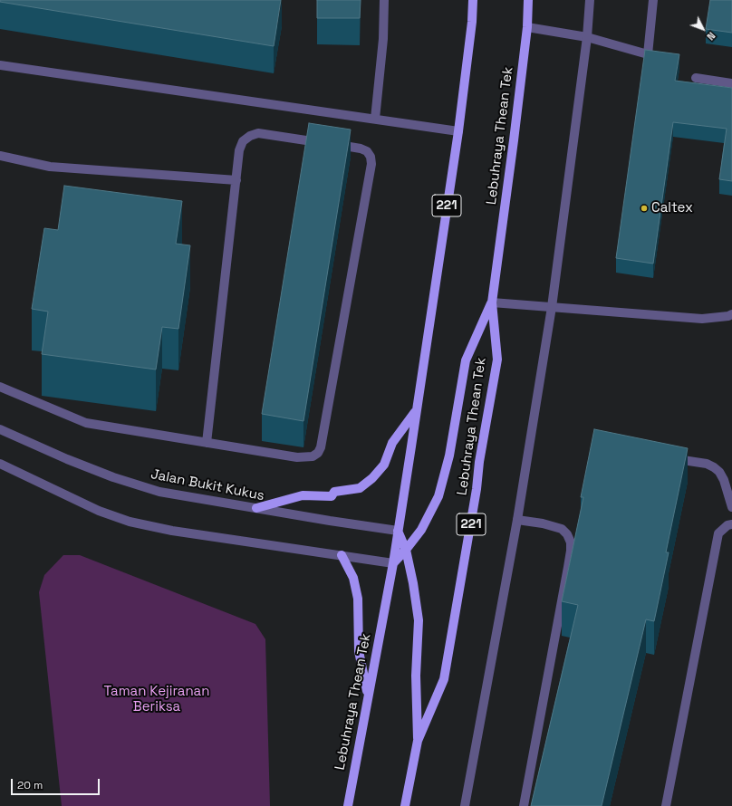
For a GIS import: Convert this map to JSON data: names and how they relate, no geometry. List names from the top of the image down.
{
  "streets": {
    "main road": ["Lebuhraya Thean Tek", "221"],
    "street": ["Jalan Bukit Kukus"]
  },
  "crossings": [
    ["Lebuhraya Thean Tek", "221"],
    ["Lebuhraya Thean Tek", "Jalan Bukit Kukus"]
  ],
  "parks": ["Taman Kejiranan Beriksa"],
  "places": ["Caltex"],
  "scale_bar": "20 m",
  "north": "bottom right"
}
